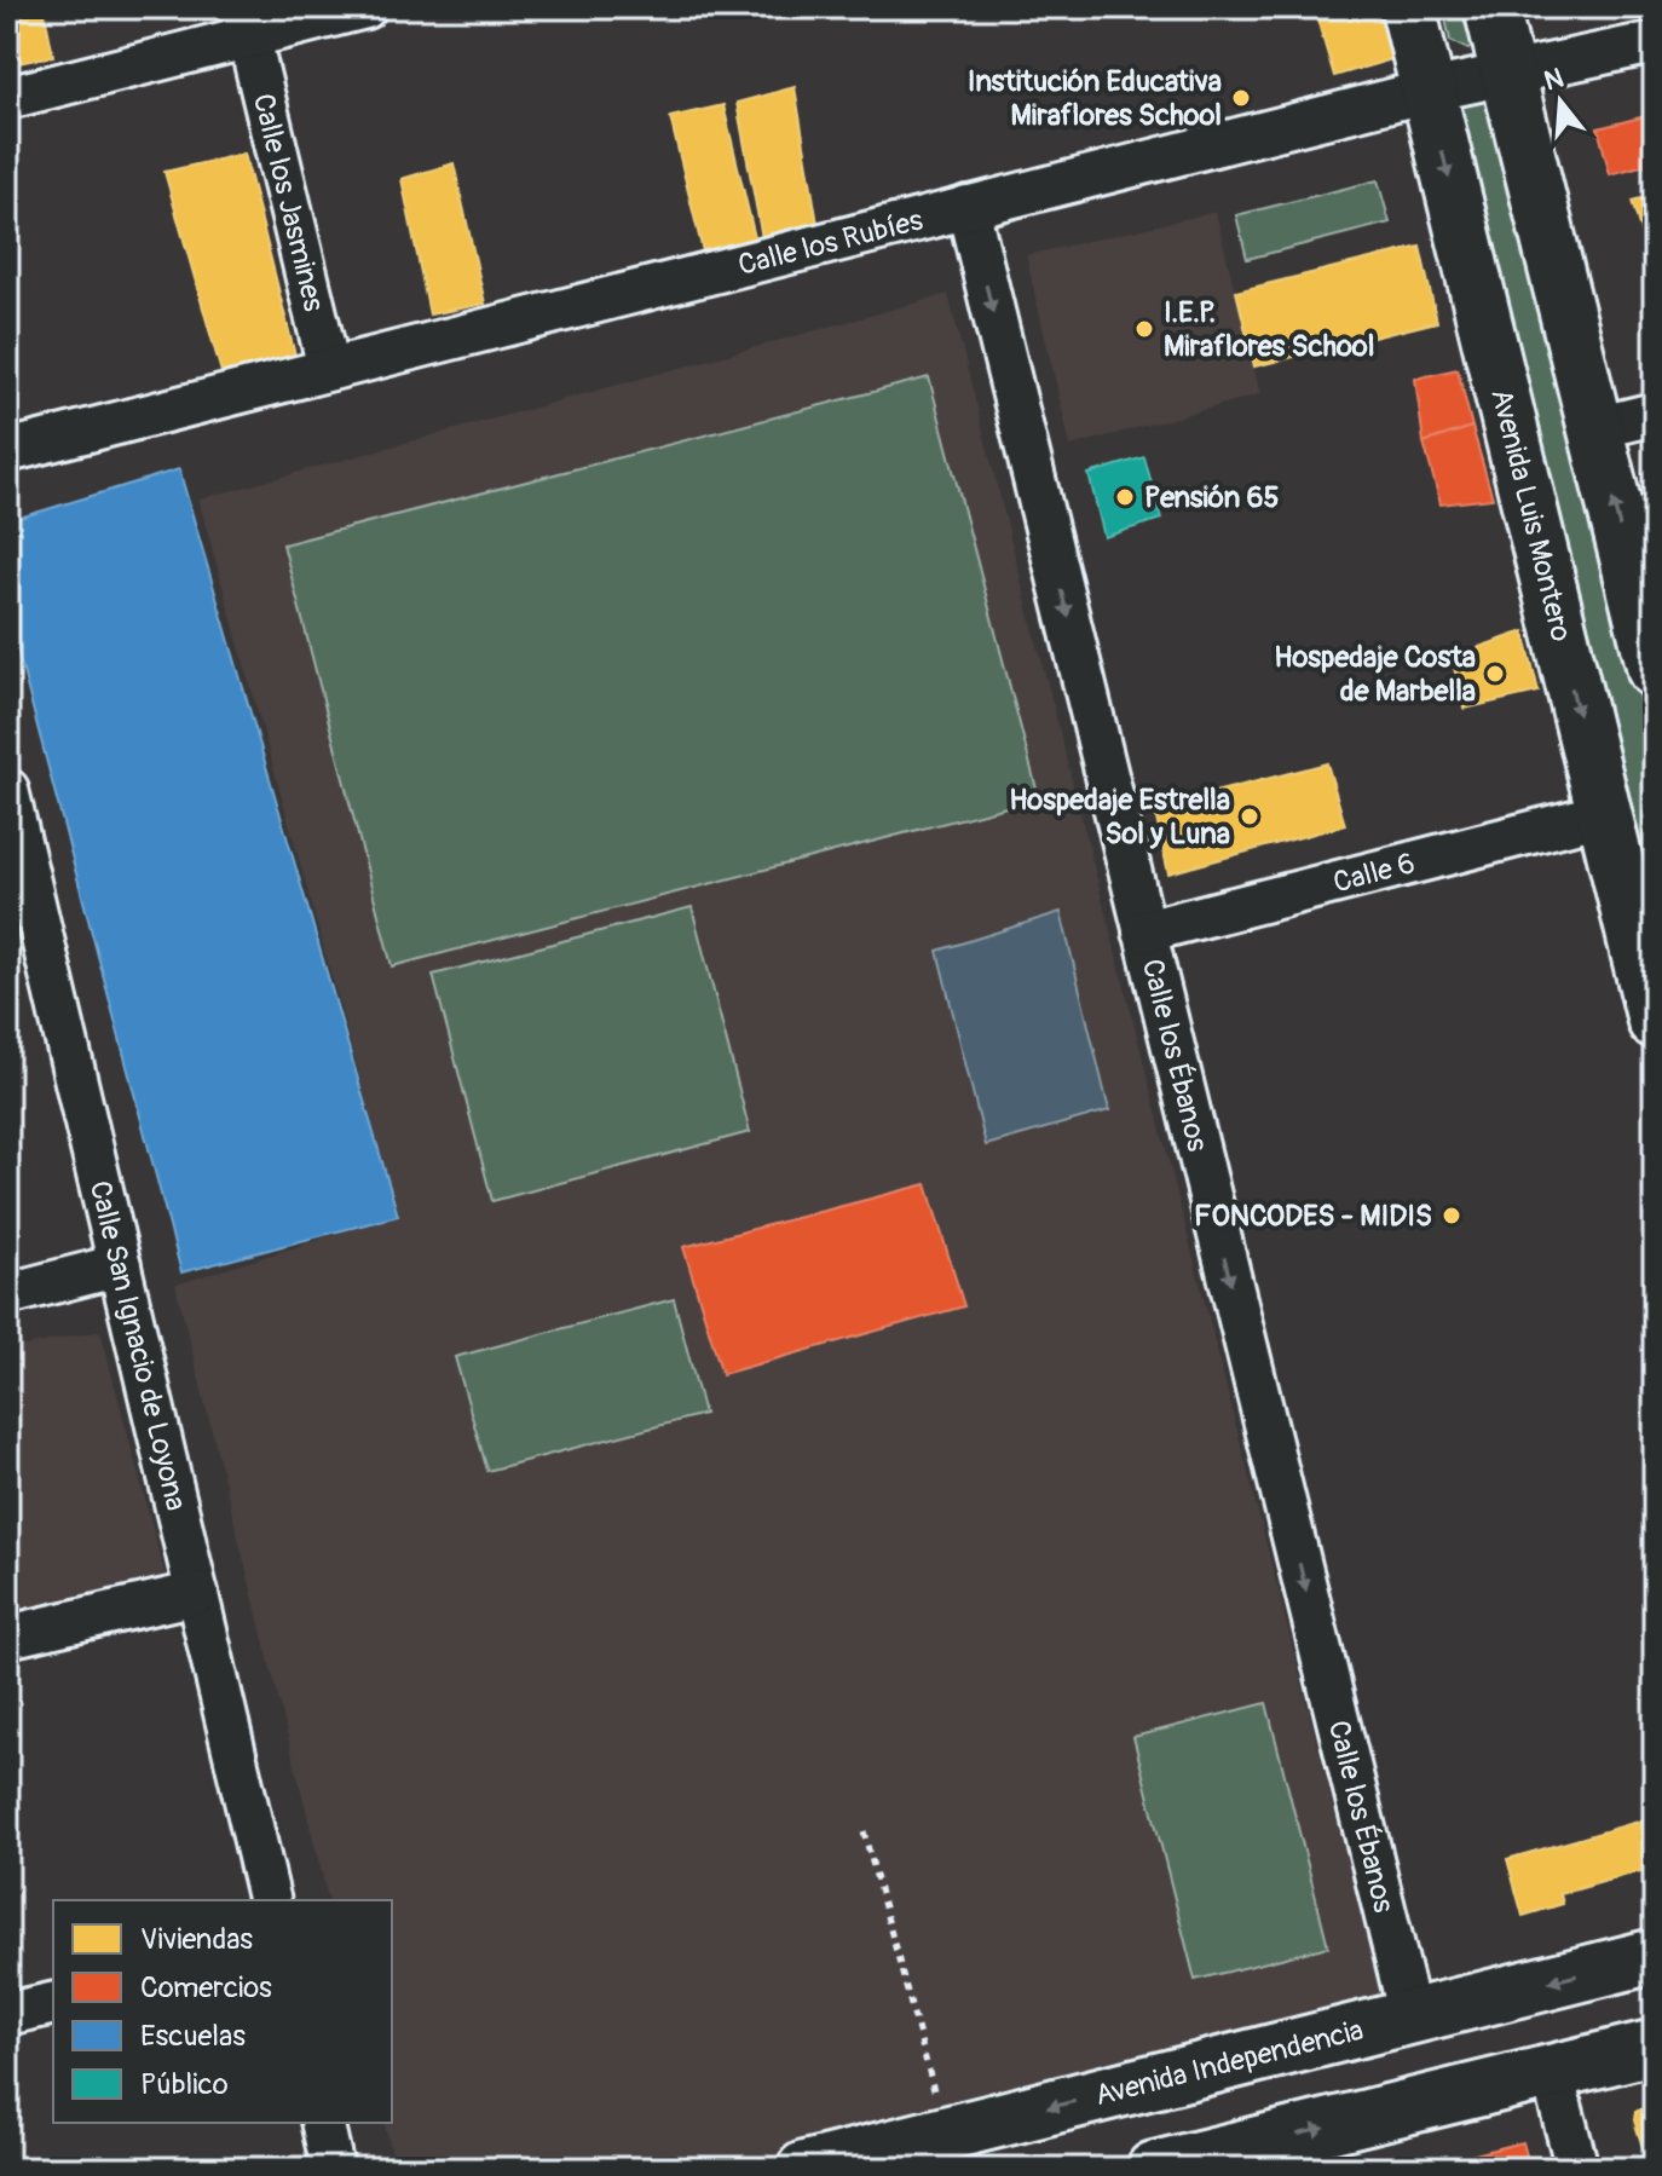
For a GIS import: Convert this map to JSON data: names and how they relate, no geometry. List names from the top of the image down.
{
  "streets": {
    "main road": ["Avenida Luis Montero", "Avenida Independencia"],
    "street": [
      "Calle los Jasmines",
      "Calle los Rubíes",
      "Calle 6",
      "Calle los Ébanos",
      "Calle San Ignacio de Loyona"
    ]
  },
  "crossings": [
    ["Calle los Jasmines", "Calle los Rubíes"],
    ["Calle los Rubíes", "Avenida Luis Montero"],
    ["Calle los Rubíes", "Calle los Ébanos"],
    ["Avenida Luis Montero", "Calle 6"],
    ["Calle 6", "Calle los Ébanos"],
    ["Calle los Ébanos", "Avenida Independencia"]
  ],
  "one_way": ["Calle los Ébanos"],
  "places": [
    "Institución Educativa Miraflores School",
    "I.E.P. Miraflores School",
    "Pensión 65",
    "Hospedaje Costa de Marbella",
    "Hospedaje Estrella Sol y Luna",
    "FONCODES - MIDIS"
  ],
  "legend": [
    "Viviendas",
    "Comercios",
    "Escuelas",
    "Público"
  ],
  "north": "top"
}
